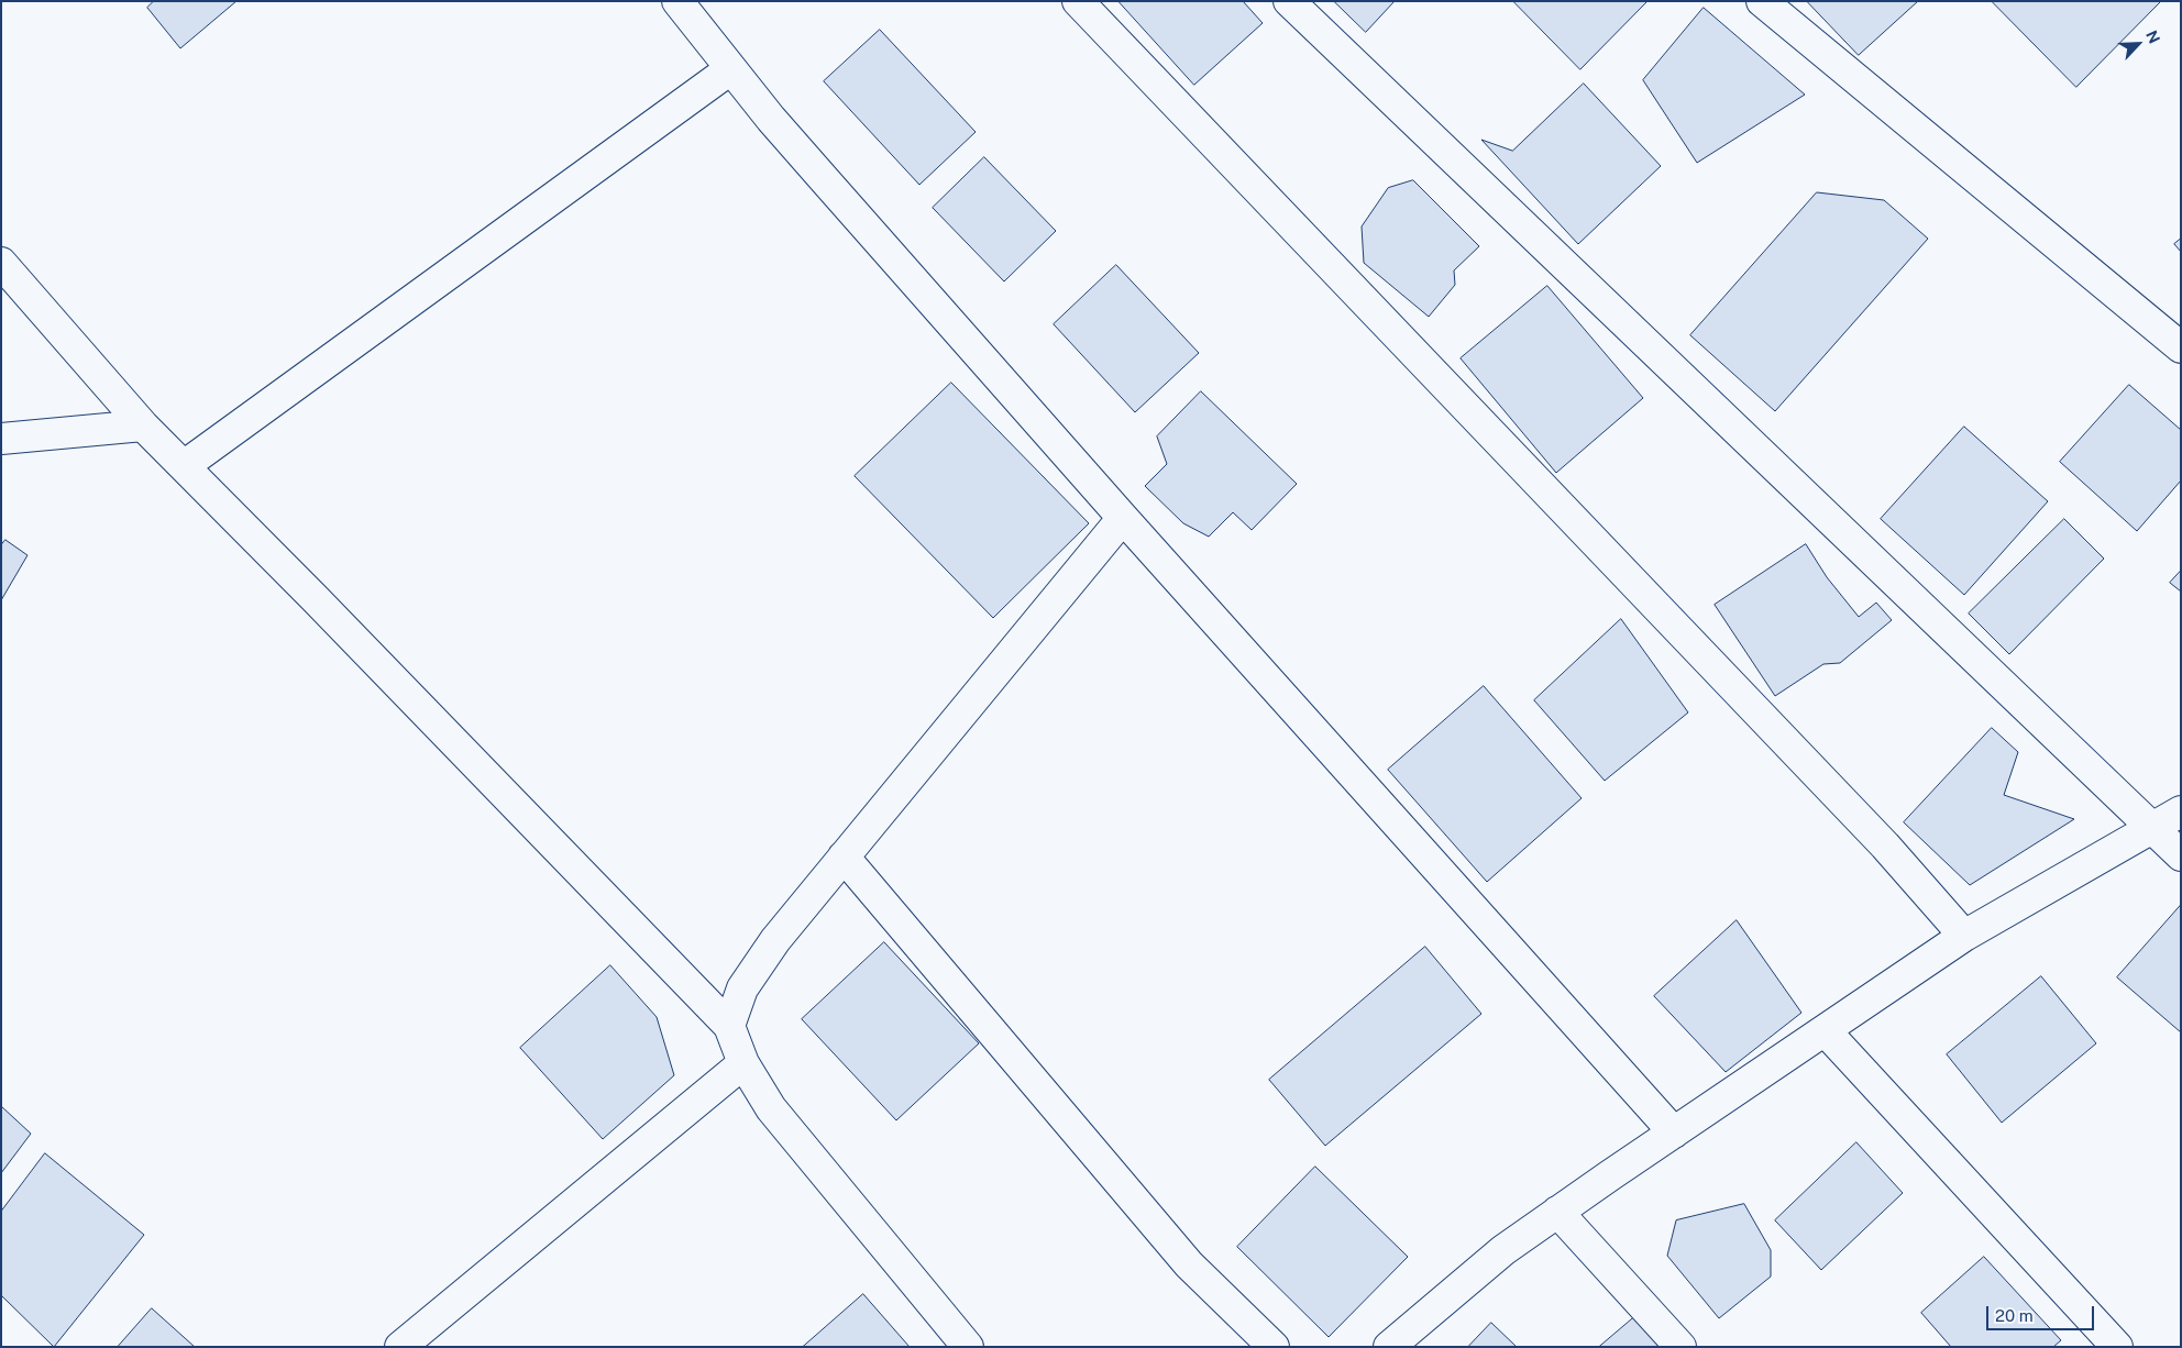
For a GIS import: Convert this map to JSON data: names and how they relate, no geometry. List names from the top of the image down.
{
  "scale_bar": "20 m",
  "north": "top right"
}
